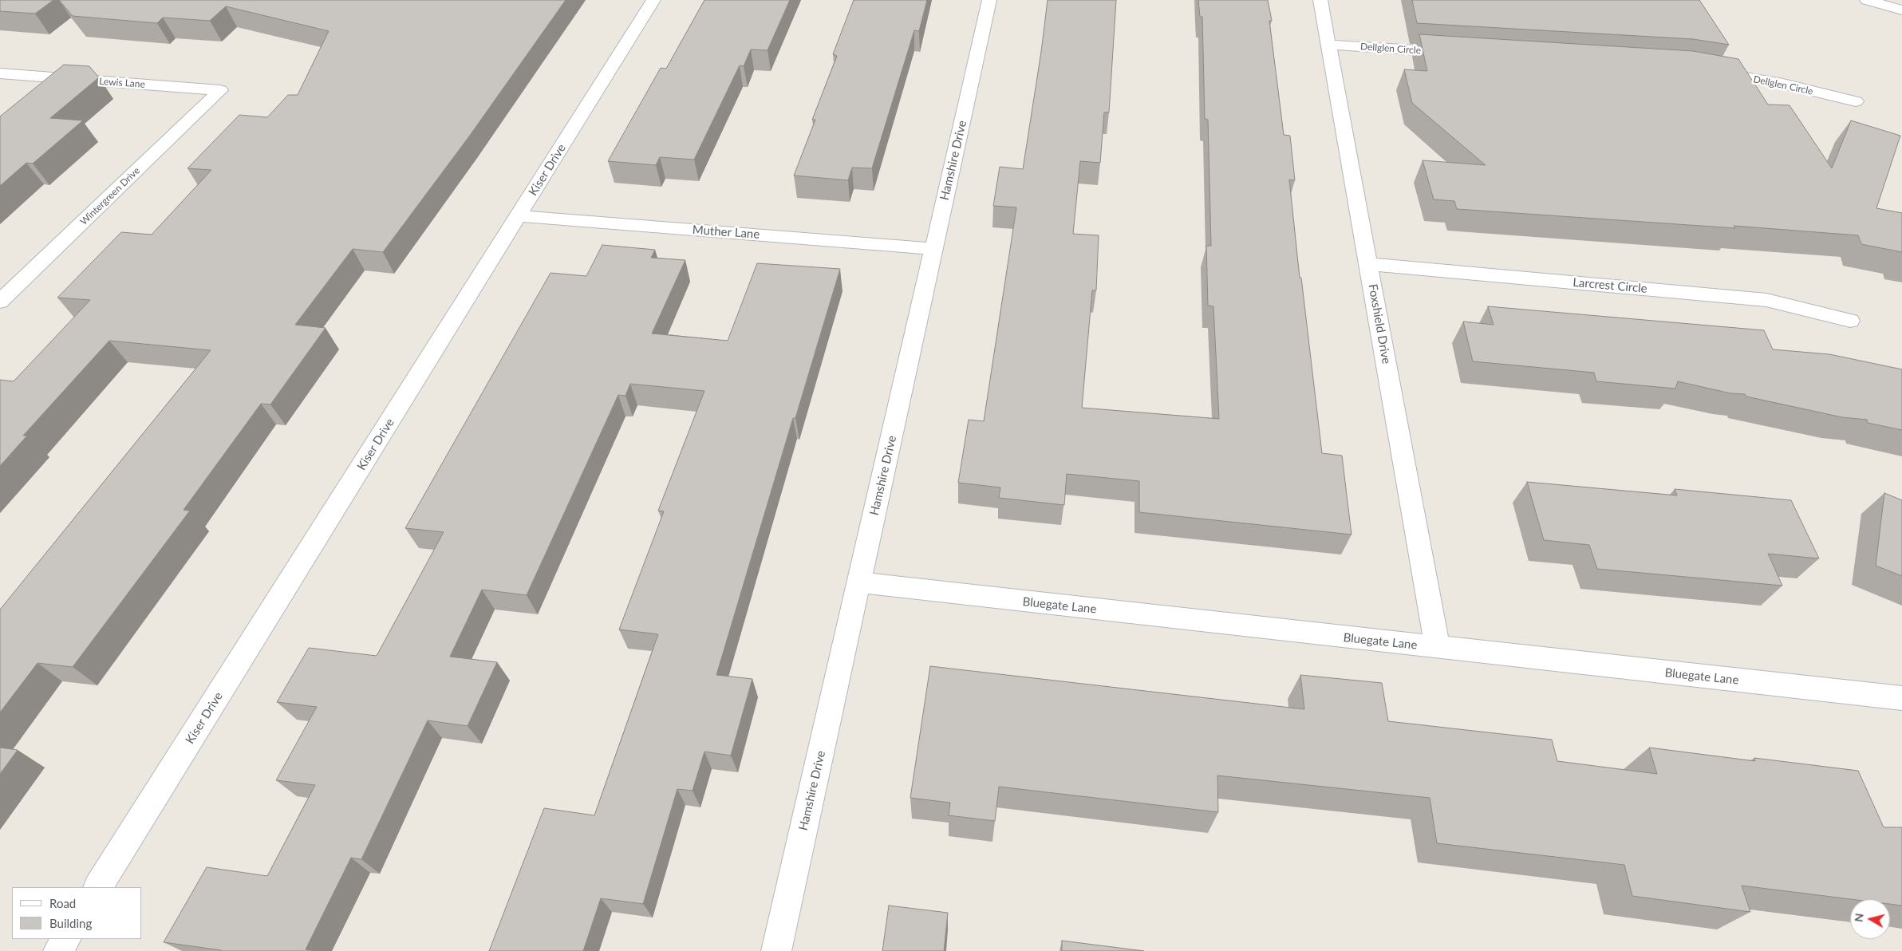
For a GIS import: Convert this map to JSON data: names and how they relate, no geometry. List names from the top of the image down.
{
  "streets": {
    "street": [
      "Dellglen Circle",
      "Lewis Lane",
      "Hamshire Drive",
      "Kiser Drive",
      "Wintergreen Drive",
      "Muther Lane",
      "Larcrest Circle",
      "Foxshield Drive",
      "Bluegate Lane"
    ]
  },
  "crossings": [
    ["Dellglen Circle", "Foxshield Drive"],
    ["Lewis Lane", "Wintergreen Drive"],
    ["Hamshire Drive", "Muther Lane"],
    ["Hamshire Drive", "Bluegate Lane"],
    ["Kiser Drive", "Muther Lane"],
    ["Larcrest Circle", "Foxshield Drive"],
    ["Foxshield Drive", "Bluegate Lane"]
  ],
  "legend": ["Road", "Building"],
  "north": "left"
}
